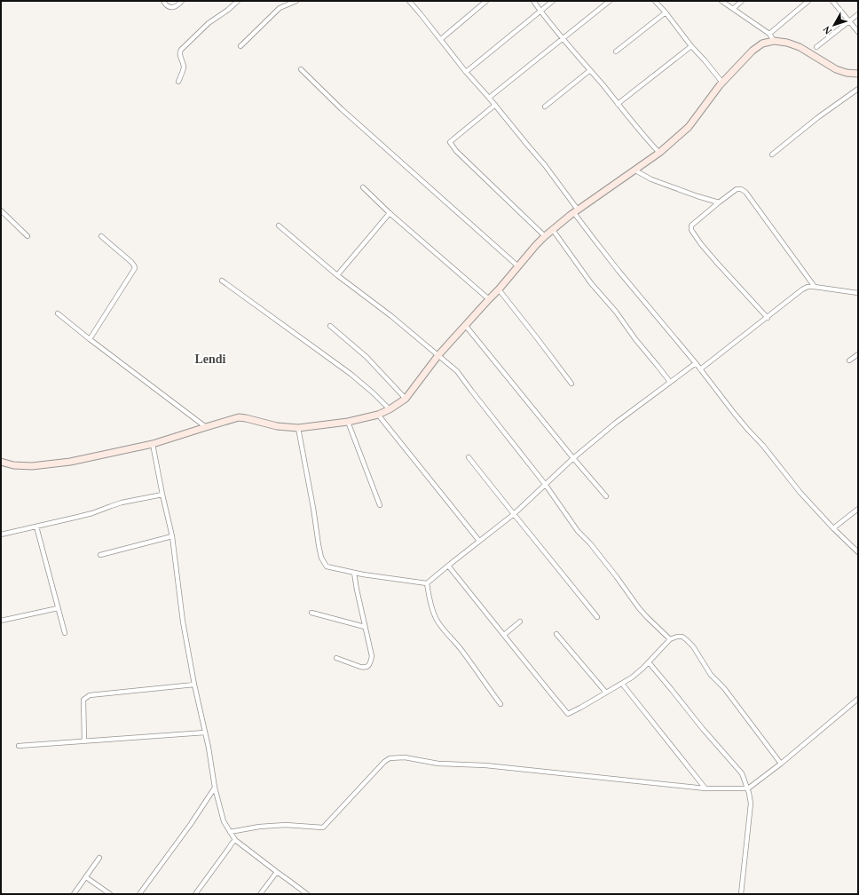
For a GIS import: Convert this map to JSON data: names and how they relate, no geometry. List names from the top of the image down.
{
  "districts": ["Lendi"],
  "north": "bottom left"
}
